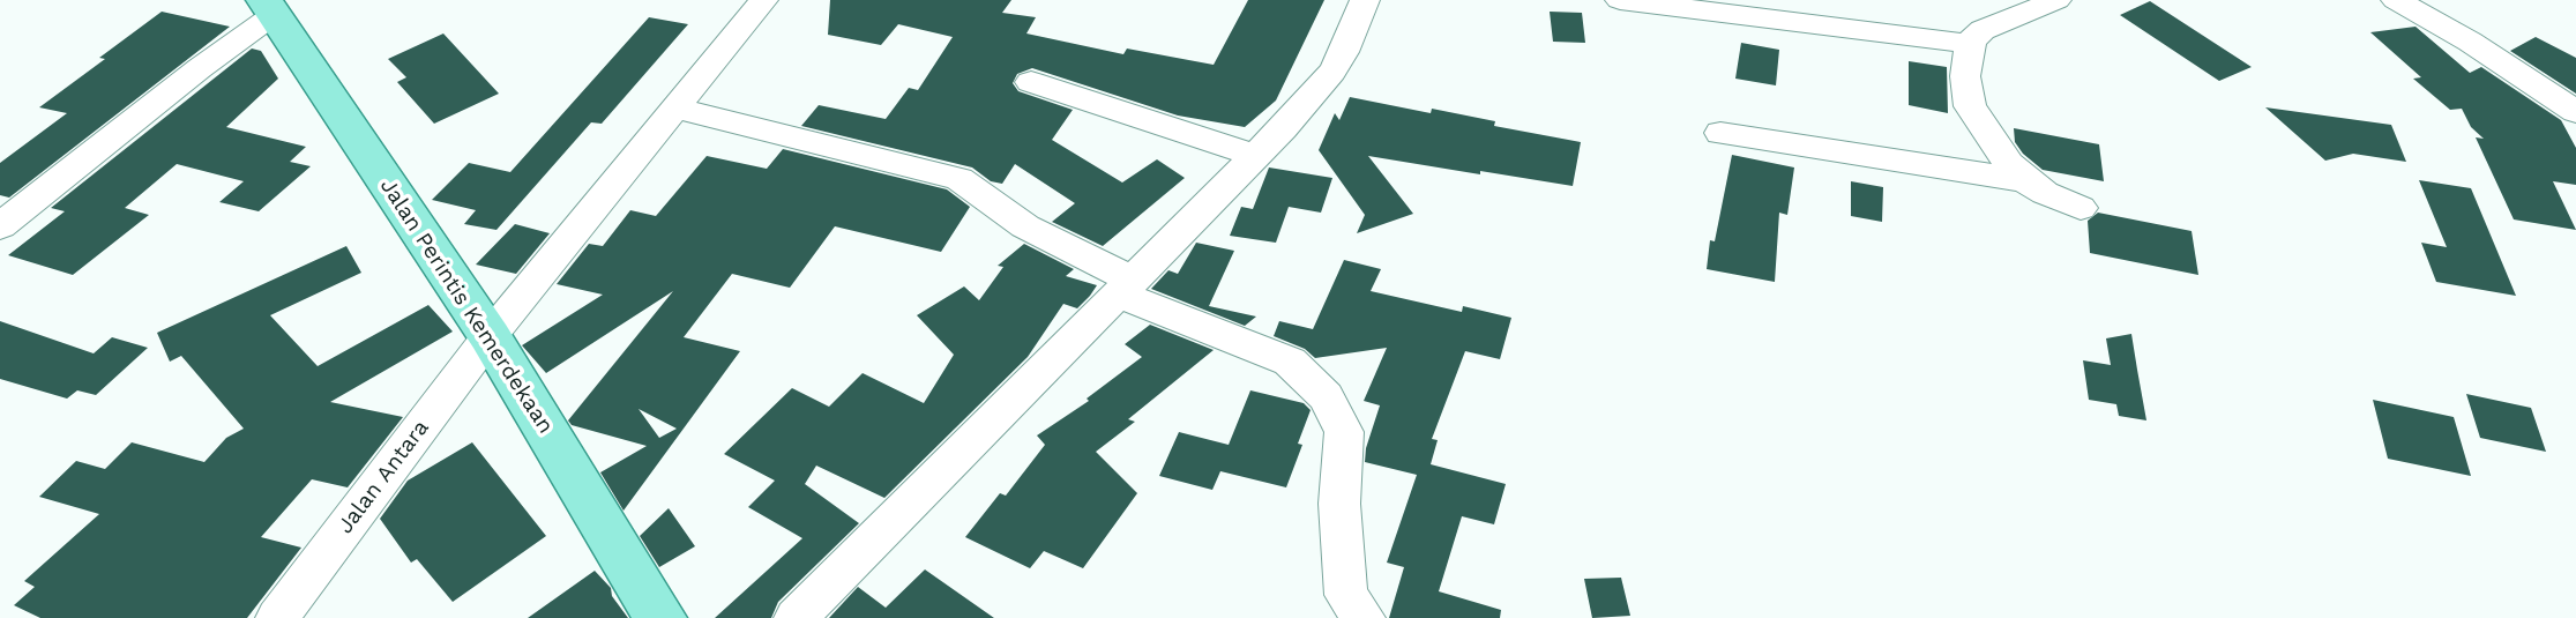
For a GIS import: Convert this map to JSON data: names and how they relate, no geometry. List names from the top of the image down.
{
  "streets": {
    "main road": ["Jalan Perintis Kemerdekaan"],
    "street": ["Jalan Antara"]
  },
  "crossings": [
    ["Jalan Perintis Kemerdekaan", "Jalan Antara"]
  ]
}
